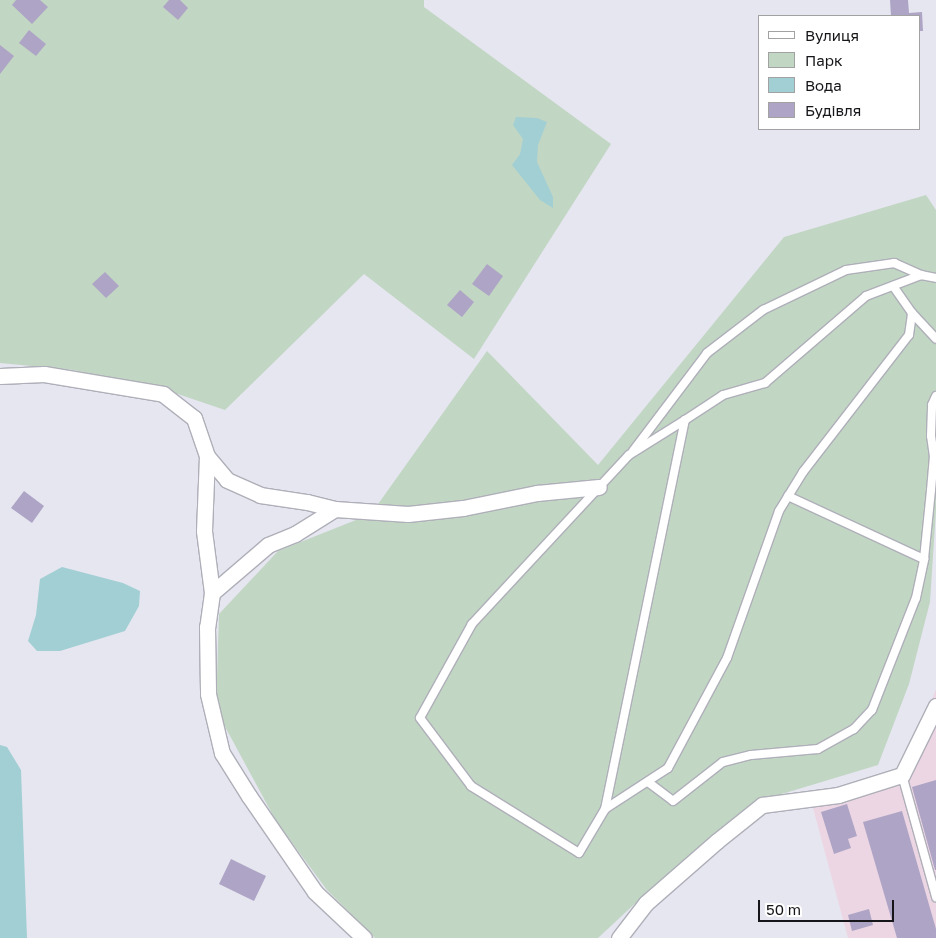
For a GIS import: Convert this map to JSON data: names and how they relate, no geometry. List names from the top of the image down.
{
  "legend": [
    "Вулиця",
    "Парк",
    "Вода",
    "Будівля"
  ],
  "scale_bar": "50 m"
}
